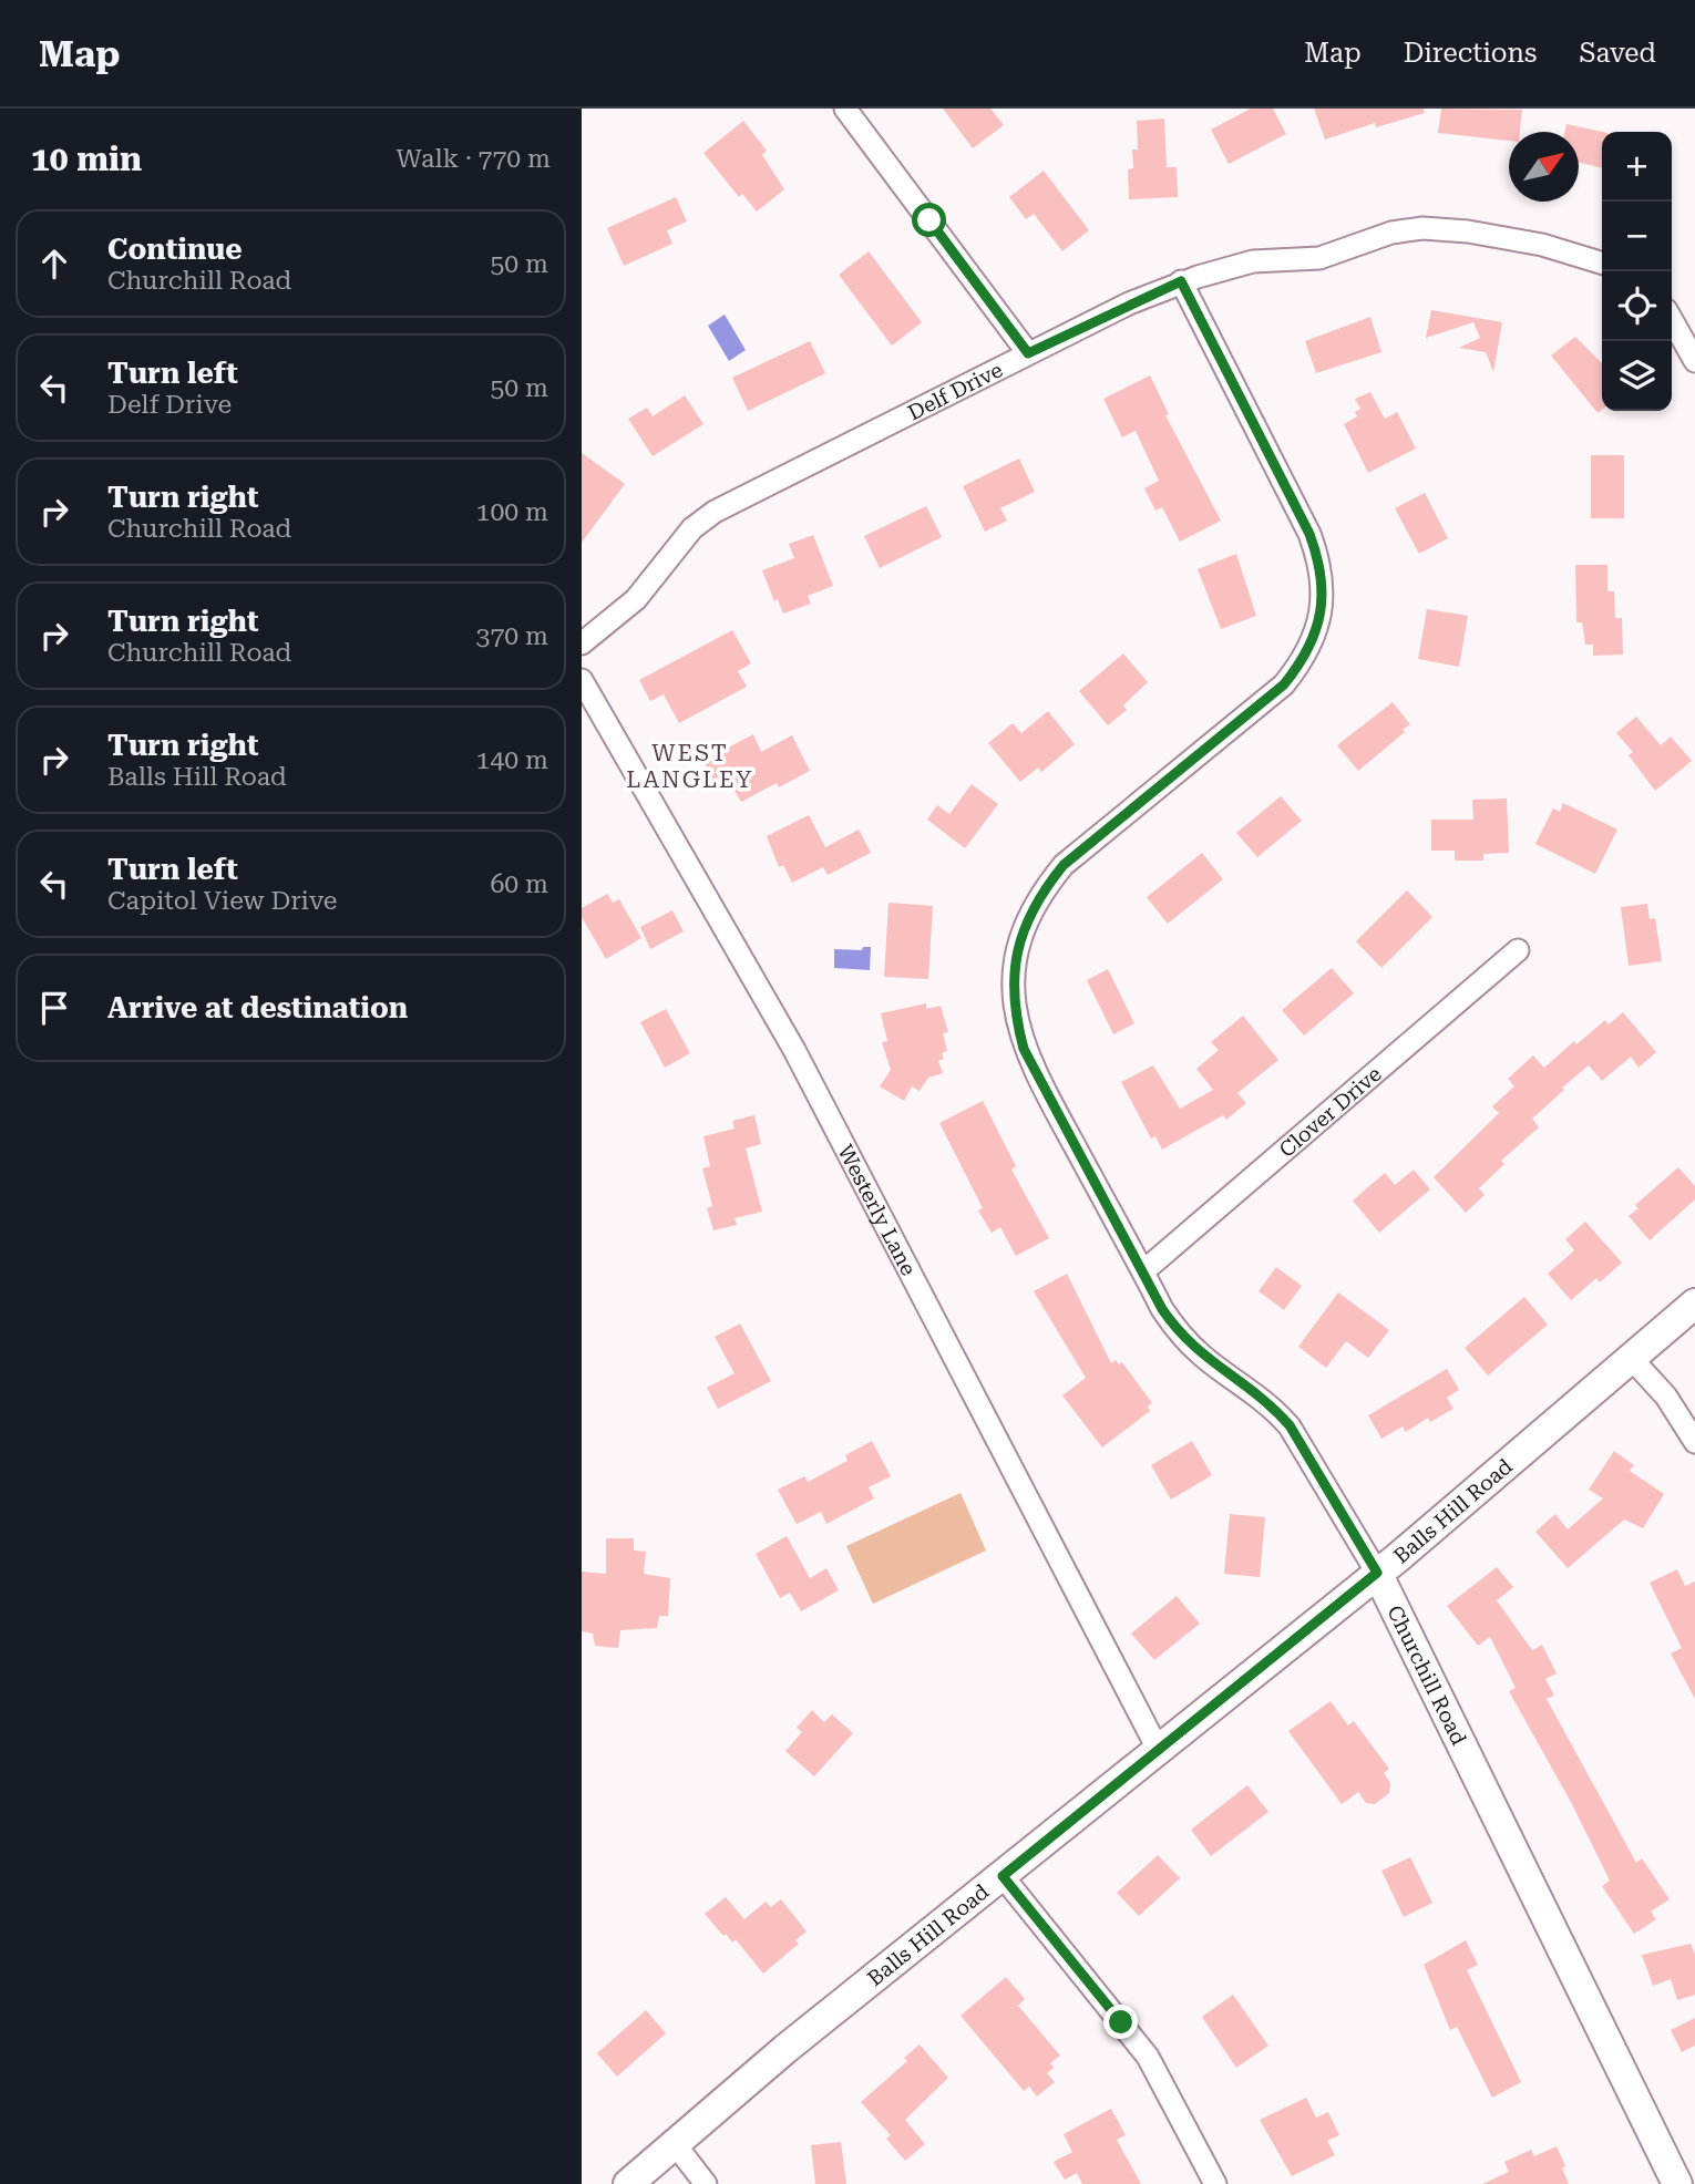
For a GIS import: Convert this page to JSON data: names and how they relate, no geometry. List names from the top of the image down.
{
  "streets": {
    "street": [
      "Delf Drive",
      "Clover Drive",
      "Westerly Lane",
      "Balls Hill Road",
      "Churchill Road"
    ]
  },
  "crossings": [
    ["Delf Drive", "Churchill Road"],
    ["Clover Drive", "Churchill Road"],
    ["Westerly Lane", "Balls Hill Road"],
    ["Balls Hill Road", "Churchill Road"]
  ],
  "districts": ["WEST LANGLEY"],
  "north": "top right",
  "page": {
    "header": "Map",
    "nav": ["Map", "Directions", "Saved"],
    "heading": ["10 min", "Walk · 770 m"],
    "map_buttons": ["+", "−"],
    "list": [
      ["Continue", "Churchill Road", "50 m"],
      ["Turn left", "Delf Drive", "50 m"],
      ["Turn right", "Churchill Road", "100 m"],
      ["Turn right", "Churchill Road", "370 m"],
      ["Turn right", "Balls Hill Road", "140 m"],
      ["Turn left", "Capitol View Drive", "60 m"],
      "Arrive at destination"
    ]
  }
}
